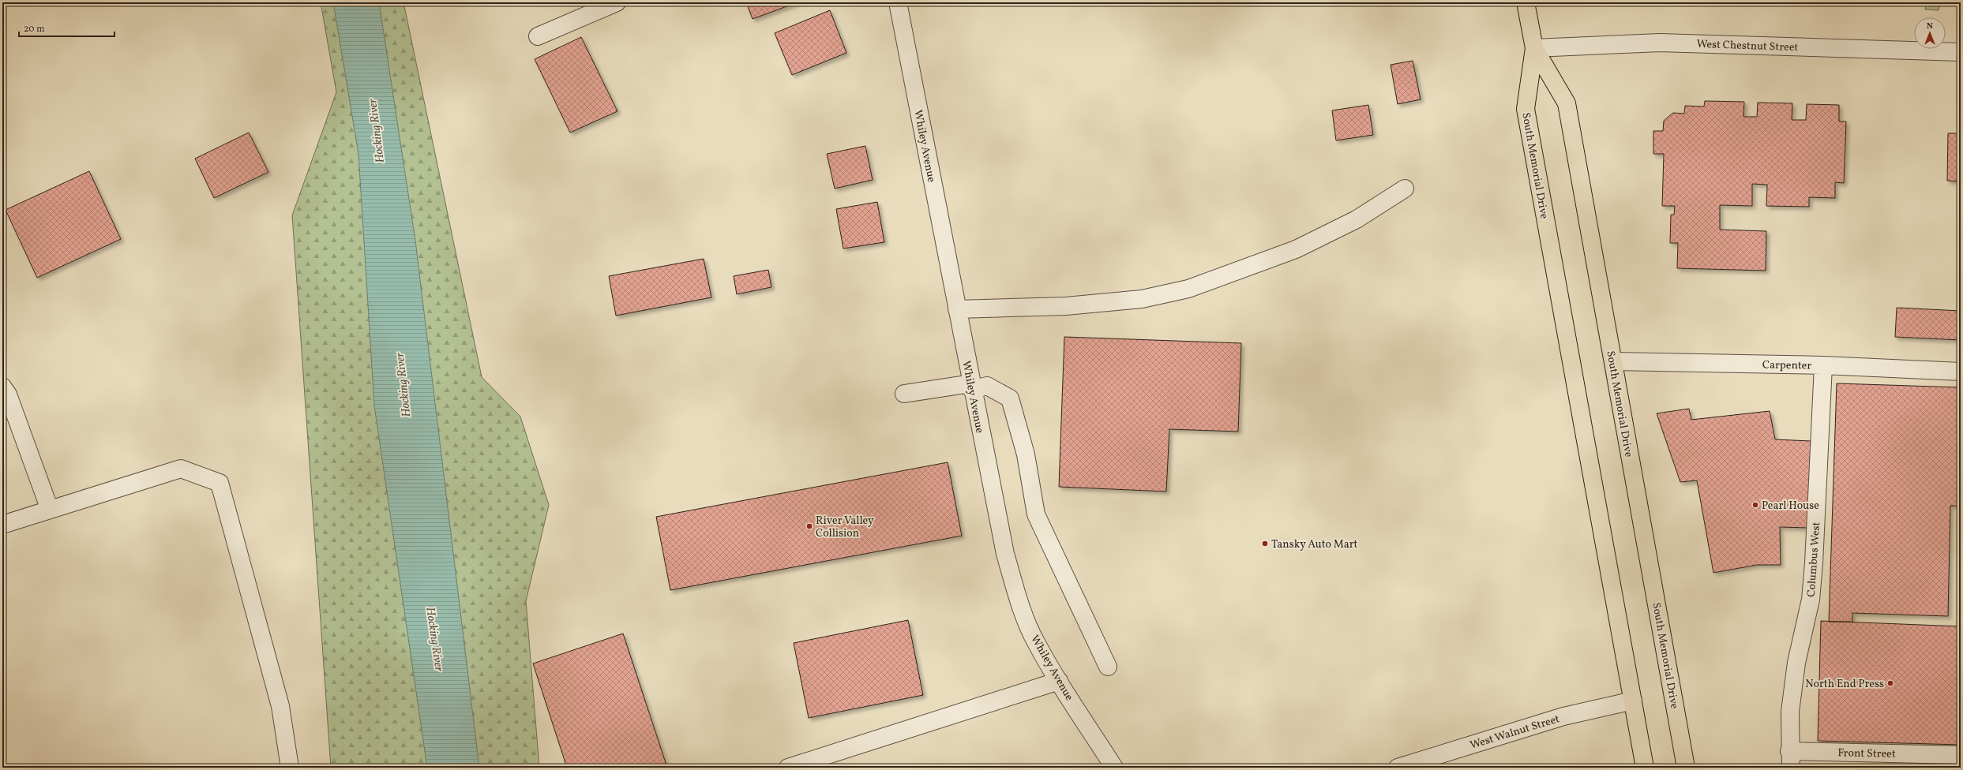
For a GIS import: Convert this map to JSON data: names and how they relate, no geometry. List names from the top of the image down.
{
  "streets": {
    "highway": ["South Memorial Drive"],
    "street": [
      "West Chestnut Street",
      "Whiley Avenue",
      "Carpenter",
      "Columbus West",
      "West Walnut Street",
      "Front Street"
    ]
  },
  "crossings": [
    ["West Chestnut Street", "South Memorial Drive"],
    ["South Memorial Drive", "Carpenter"],
    ["South Memorial Drive", "West Walnut Street"],
    ["Carpenter", "Columbus West"],
    ["Columbus West", "Front Street"]
  ],
  "water": ["Hocking River"],
  "places": [
    "Pearl House",
    "River Valley Collision",
    "Tansky Auto Mart",
    "North End Press"
  ],
  "scale_bar": "20 m",
  "north": "top"
}
